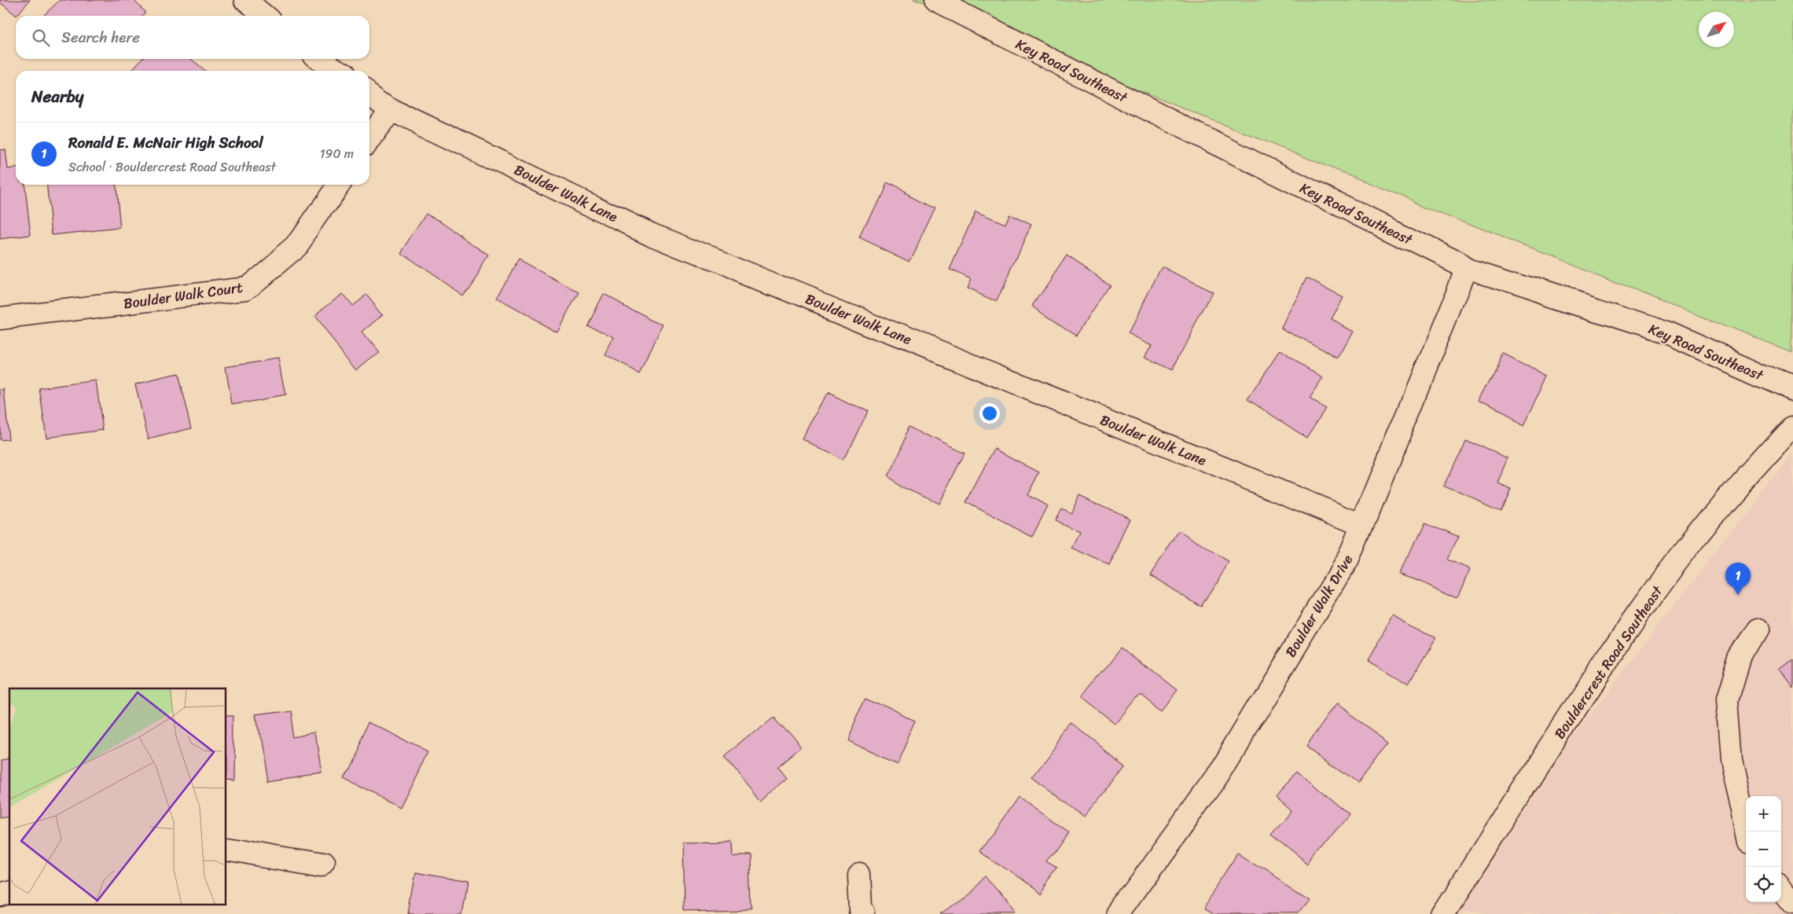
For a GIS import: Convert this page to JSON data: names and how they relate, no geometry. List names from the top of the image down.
{
  "streets": {
    "street": [
      "Key Road Southeast",
      "Boulder Walk Lane",
      "Boulder Walk Court",
      "Boulder Walk Drive",
      "Bouldercrest Road Southeast"
    ]
  },
  "crossings": [
    ["Key Road Southeast", "Boulder Walk Drive"],
    ["Boulder Walk Lane", "Boulder Walk Drive"]
  ],
  "north": "top right",
  "page": {
    "search": "Search here",
    "heading": "Nearby",
    "list": [
      {
        "mark": "1",
        "name": "Ronald E. McNair High School",
        "note": "School · Bouldercrest Road Southeast",
        "value": "190 m"
      }
    ],
    "pins": "1",
    "map_buttons": ["+", "−"]
  }
}
